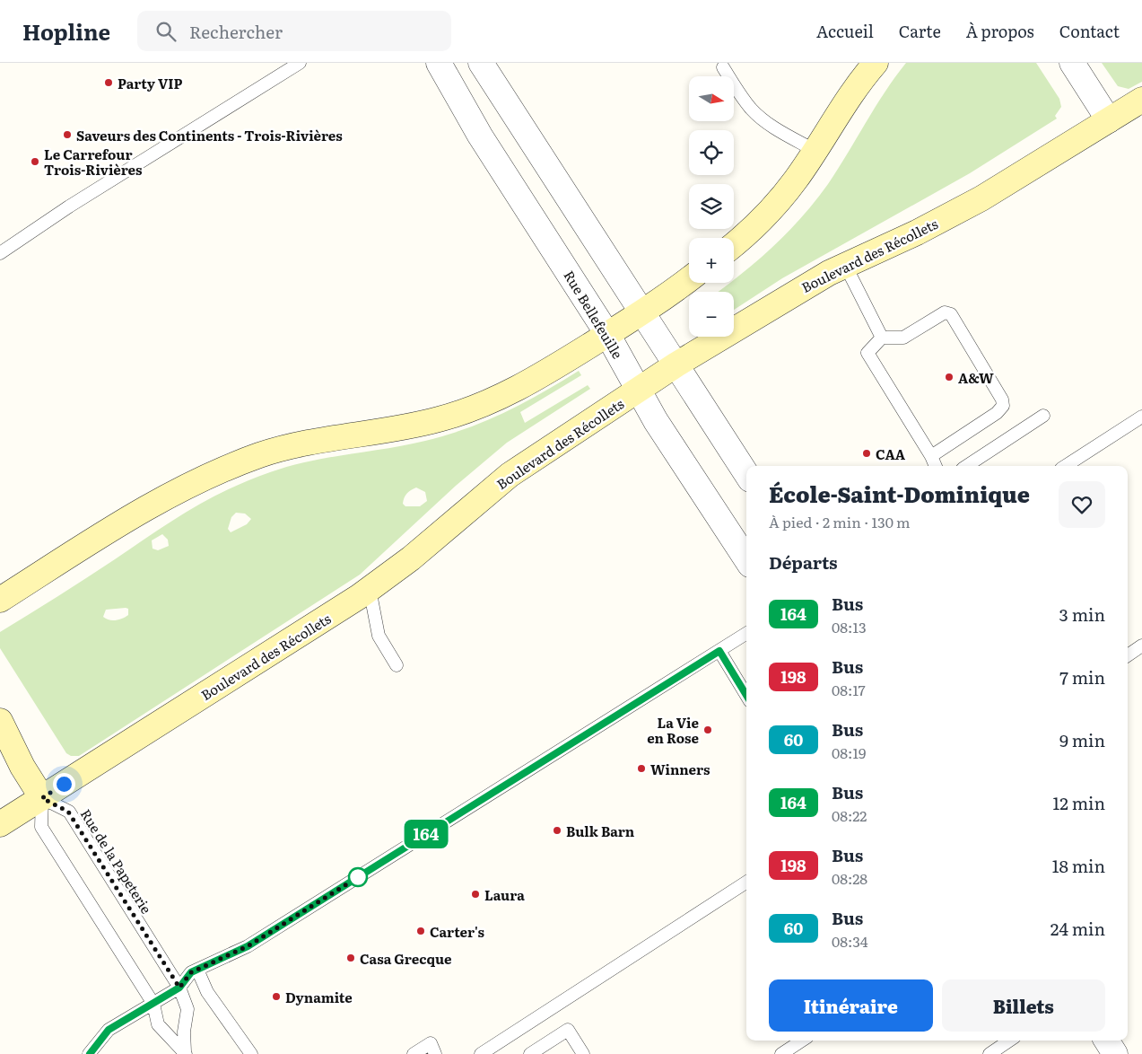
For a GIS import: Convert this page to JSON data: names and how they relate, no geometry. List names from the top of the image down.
{
  "streets": {
    "main road": ["Boulevard des Récollets"],
    "street": ["Rue Bellefeuille"],
    "lane": ["Rue de la Papeterie"]
  },
  "crossings": [
    ["Boulevard des Récollets", "Rue Bellefeuille"],
    ["Boulevard des Récollets", "Rue de la Papeterie"]
  ],
  "places": [
    "Party VIP",
    "Saveurs des Continents - Trois-Rivières",
    "Le Carrefour Trois-Rivières",
    "A&W",
    "CAA",
    "La Vie en Rose",
    "Winners",
    "Bulk Barn",
    "Laura",
    "Carter's",
    "Casa Grecque",
    "Dynamite"
  ],
  "lines": ["bus line 164"],
  "north": "right",
  "page": {
    "header": "Hopline",
    "search": "Rechercher",
    "nav": [
      "Accueil",
      "Carte",
      "À propos",
      "Contact"
    ],
    "on_map": "164",
    "map_buttons": ["+", "−"],
    "heading": [
      ["École-Saint-Dominique", "À pied · 2 min · 130 m"],
      "Départs"
    ],
    "list": [
      {
        "mark": "164",
        "name": "Bus",
        "note": "08:13",
        "value": "3 min"
      },
      {
        "mark": "198",
        "name": "Bus",
        "note": "08:17",
        "value": "7 min"
      },
      {
        "mark": "60",
        "name": "Bus",
        "note": "08:19",
        "value": "9 min"
      },
      {
        "mark": "164",
        "name": "Bus",
        "note": "08:22",
        "value": "12 min"
      },
      {
        "mark": "198",
        "name": "Bus",
        "note": "08:28",
        "value": "18 min"
      },
      {
        "mark": "60",
        "name": "Bus",
        "note": "08:34",
        "value": "24 min"
      }
    ],
    "buttons": ["Itinéraire", "Billets"]
  }
}
